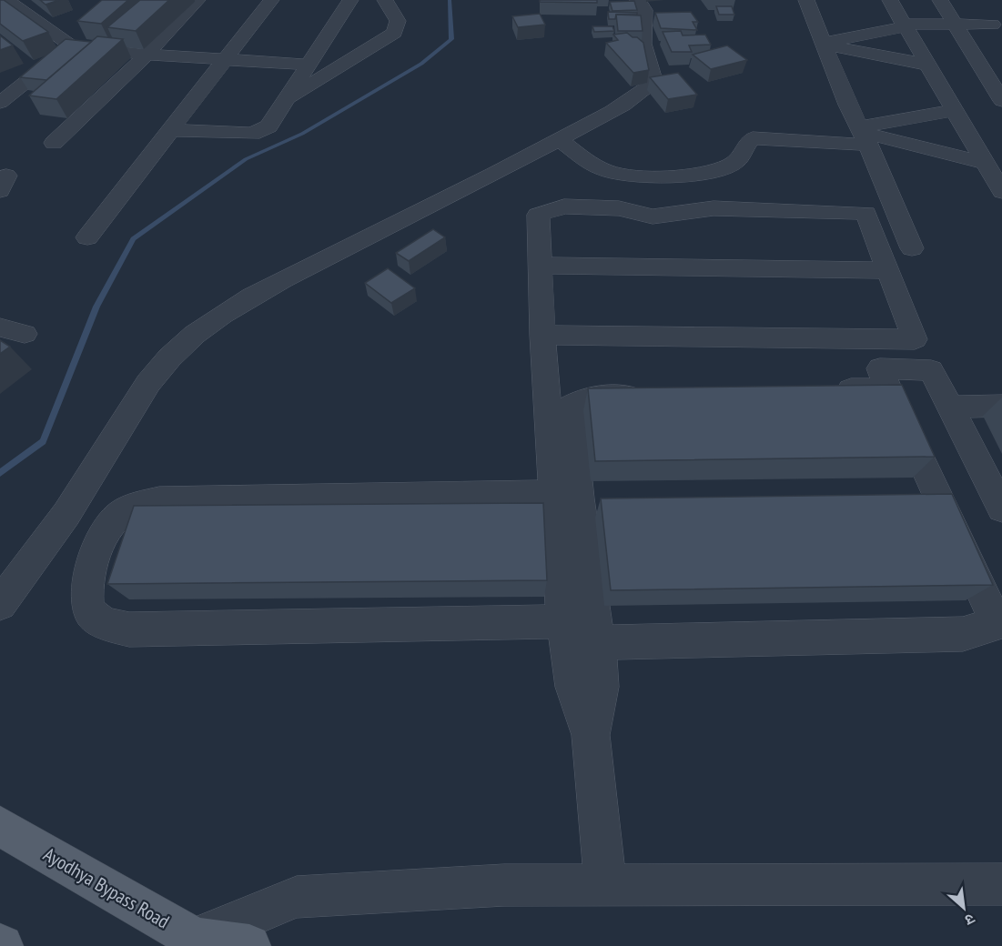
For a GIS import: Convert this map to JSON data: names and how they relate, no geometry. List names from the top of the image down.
{
  "streets": {
    "main road": ["Ayodhya Bypass Road"]
  },
  "north": "bottom right"
}
